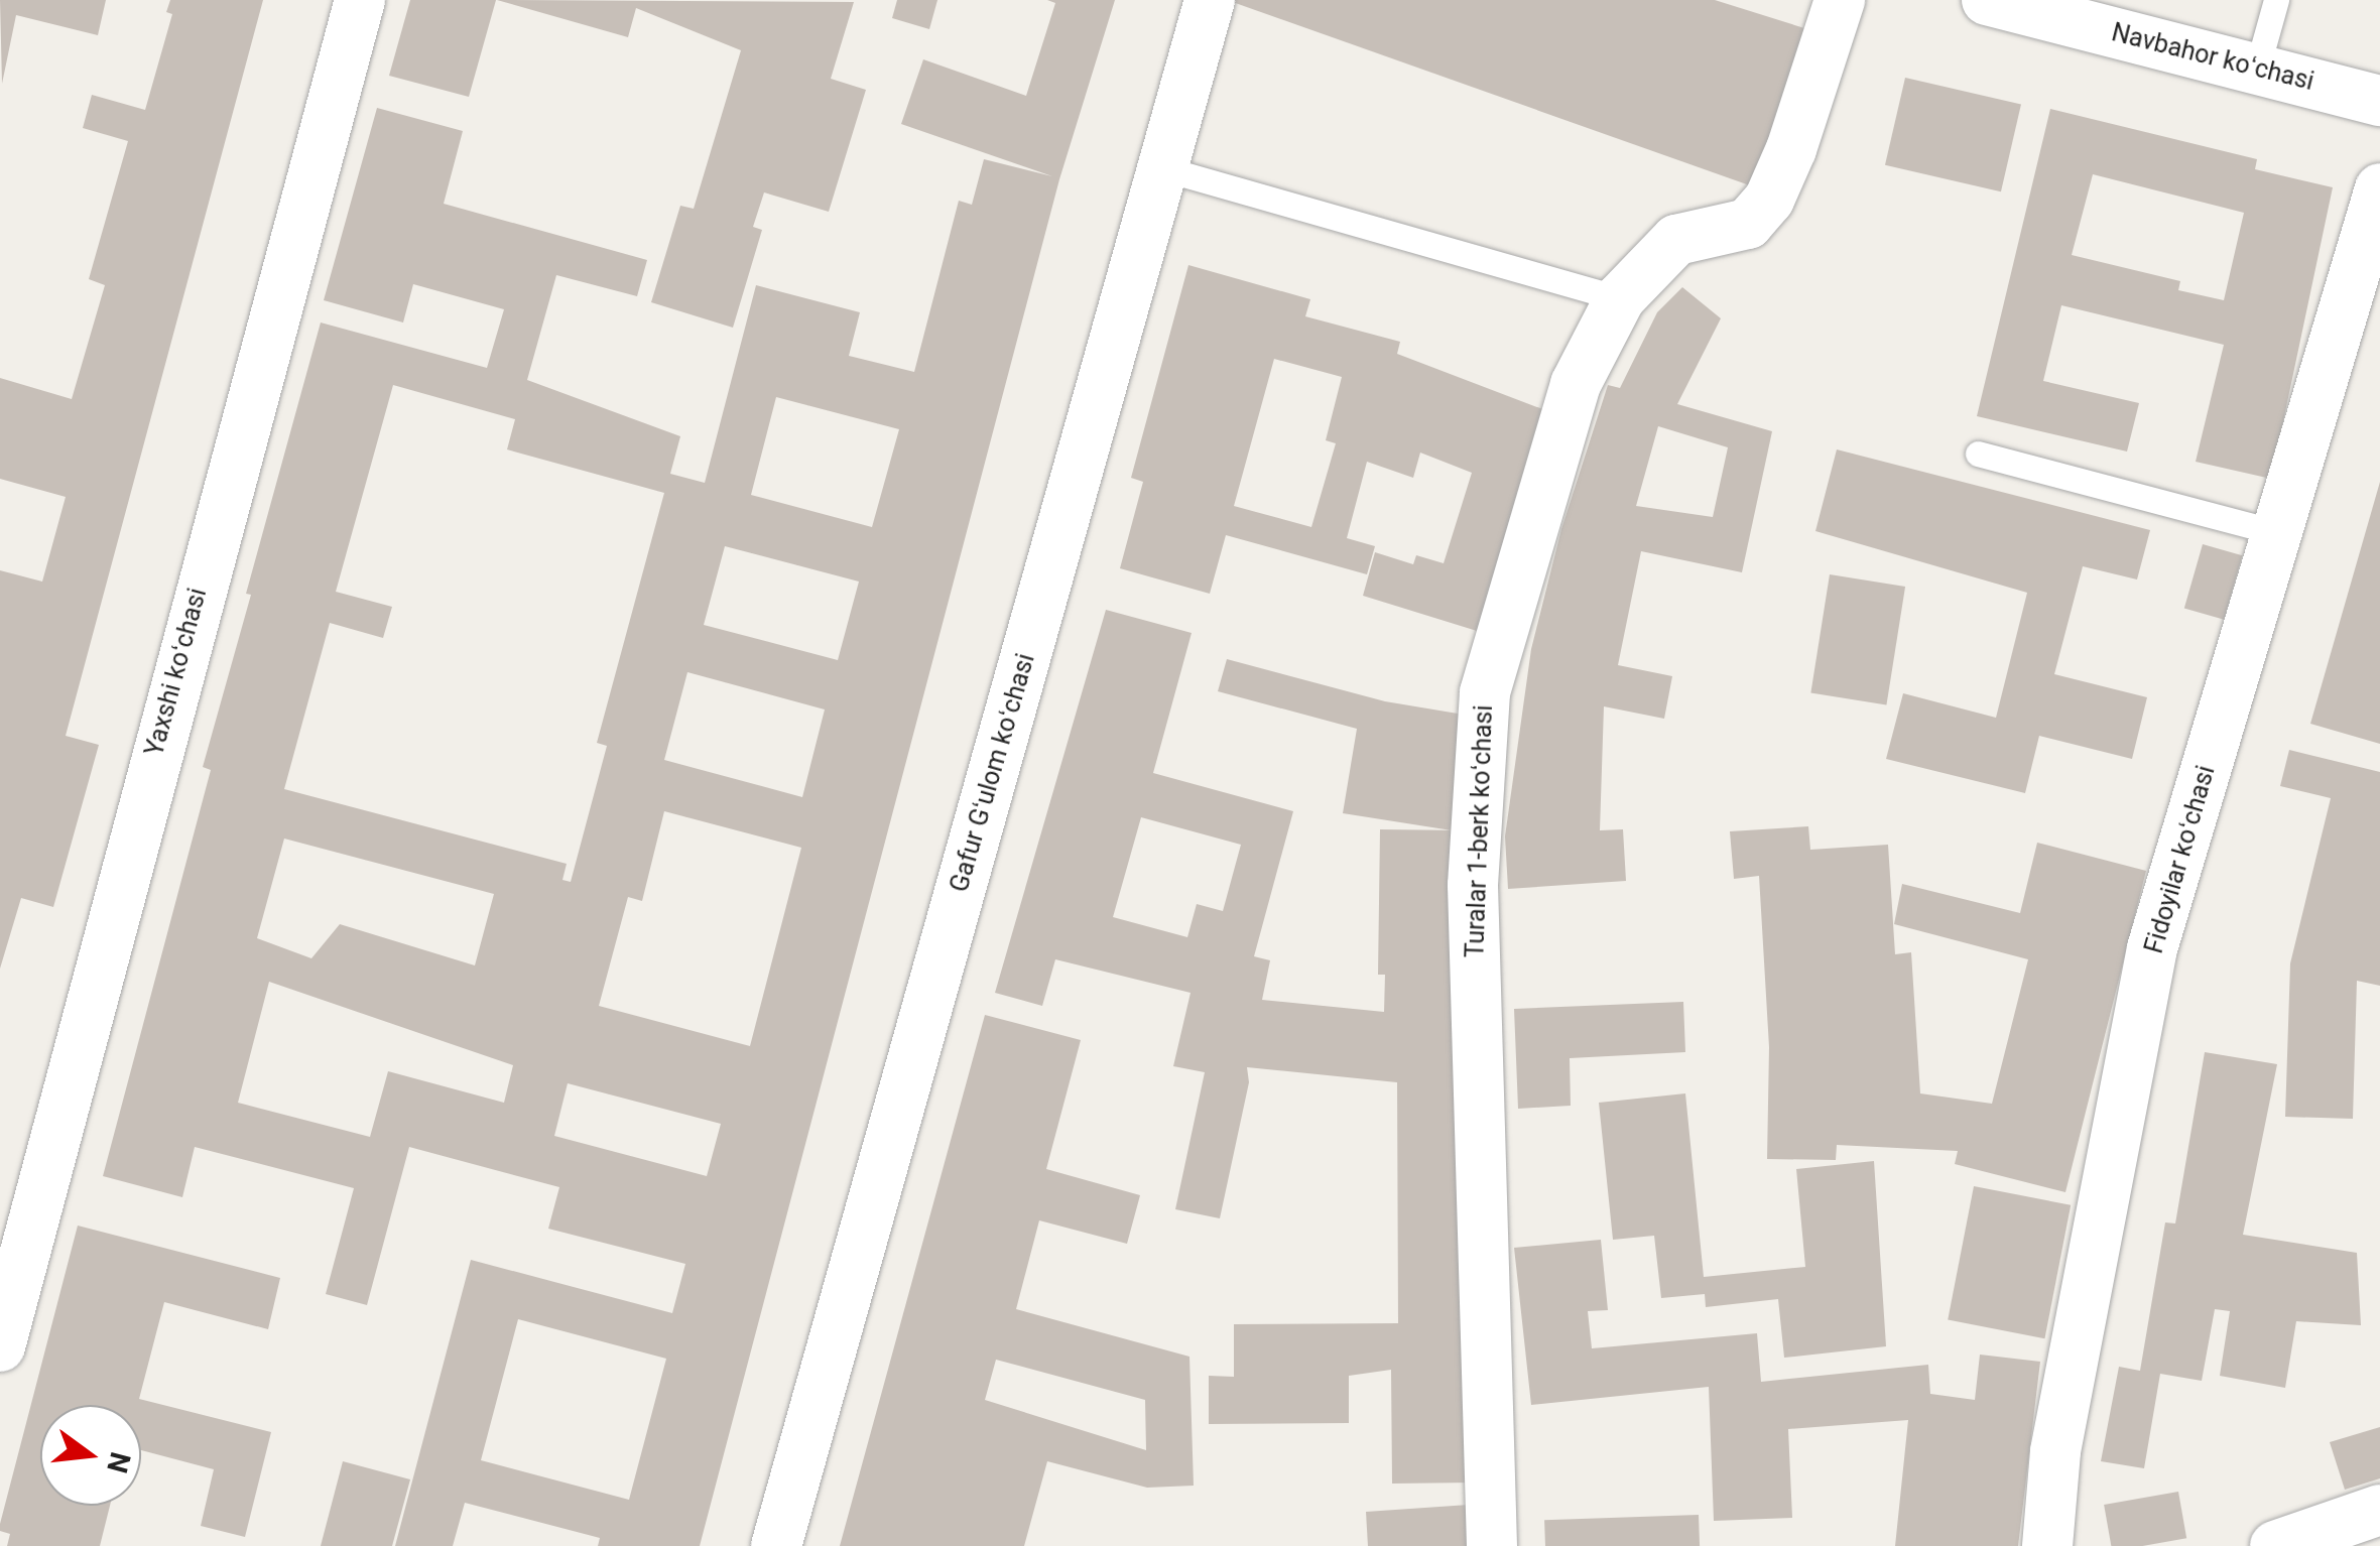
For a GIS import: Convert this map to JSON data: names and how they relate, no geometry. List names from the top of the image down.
{
  "streets": {
    "street": [
      "Navbahor koʻchasi",
      "Yaxshi koʻchasi",
      "Gafur Gʻulom koʻchasi",
      "Turalar 1-berk koʻchasi",
      "Fidoyilar koʻchasi"
    ]
  },
  "north": "right"
}
